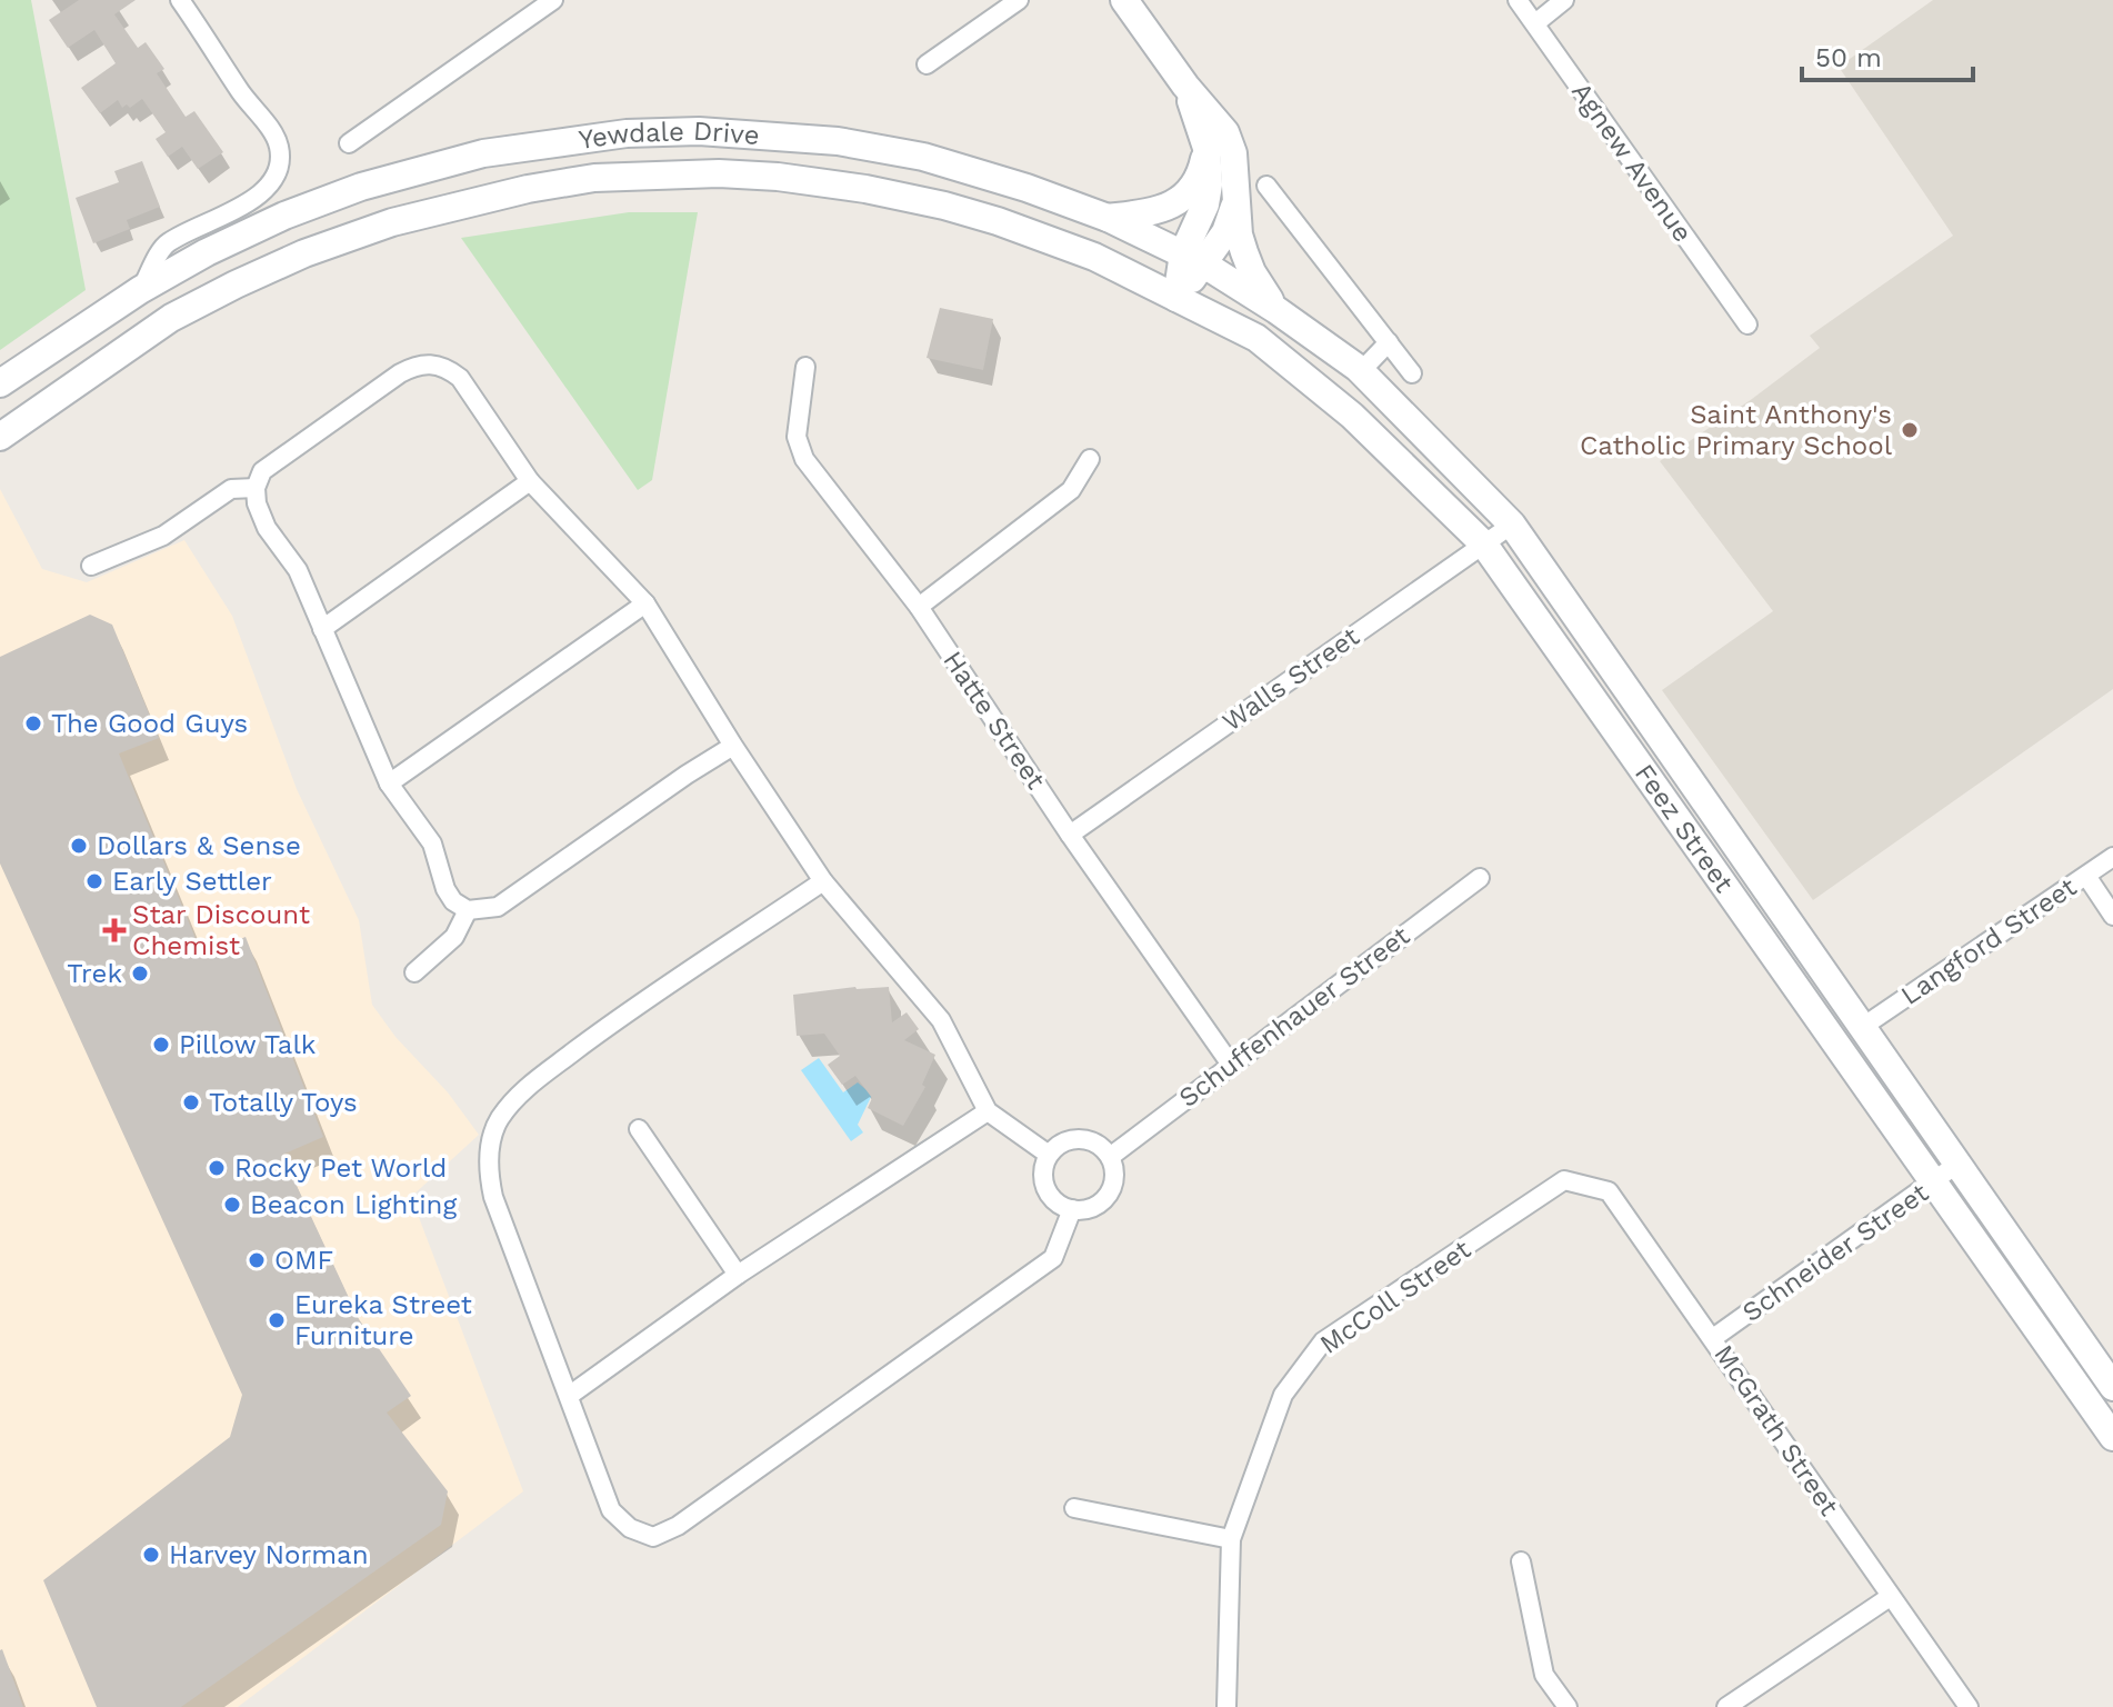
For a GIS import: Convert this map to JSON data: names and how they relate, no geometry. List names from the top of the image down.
{
  "streets": {
    "main road": ["Yewdale Drive", "Feez Street"],
    "street": [
      "Agnew Avenue",
      "Walls Street",
      "Hatte Street",
      "Langford Street",
      "Schuffenhauer Street",
      "Schneider Street",
      "McColl Street",
      "McGrath Street"
    ]
  },
  "crossings": [
    ["Yewdale Drive", "Feez Street"],
    ["Walls Street", "Hatte Street"],
    ["Walls Street", "Feez Street"],
    ["Hatte Street", "Schuffenhauer Street"],
    ["Feez Street", "Langford Street"],
    ["Feez Street", "Schneider Street"],
    ["Schneider Street", "McGrath Street"],
    ["McColl Street", "McGrath Street"]
  ],
  "places": {
    "other": [
      "Saint Anthony's Catholic Primary School",
      "The Good Guys",
      "Dollars & Sense",
      "Early Settler",
      "Trek",
      "Pillow Talk",
      "Totally Toys",
      "Rocky Pet World",
      "Beacon Lighting",
      "OMF",
      "Eureka Street Furniture",
      "Harvey Norman"
    ],
    "health": ["Star Discount Chemist"]
  },
  "scale_bar": "50 m"
}
